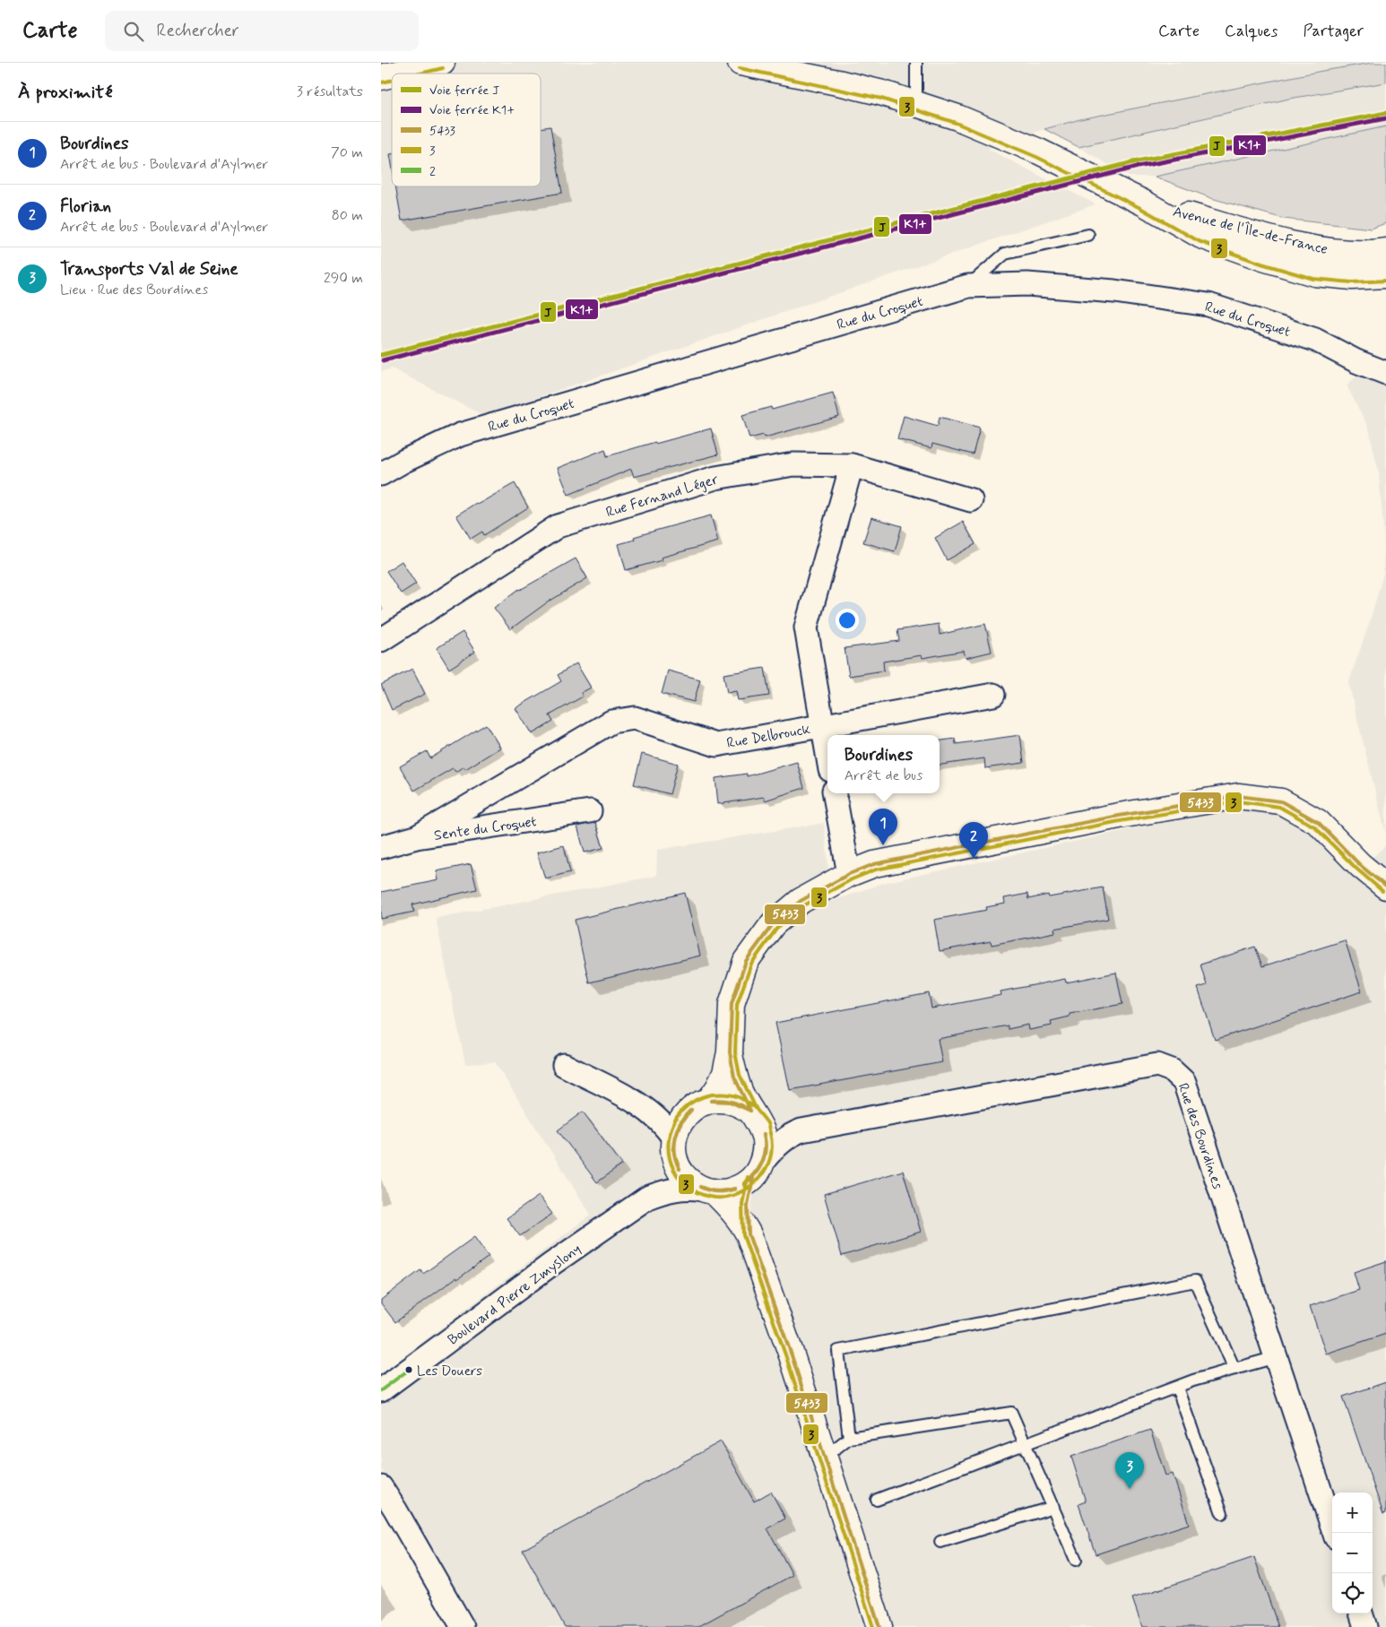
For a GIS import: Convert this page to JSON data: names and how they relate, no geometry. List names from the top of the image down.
{
  "streets": {
    "street": [
      "Avenue de l'Île-de-France",
      "Rue du Croquet",
      "Rue Fernand Léger",
      "Rue Delbrouck",
      "Sente du Croquet",
      "Rue des Bourdines",
      "Boulevard Pierre Zmyslony"
    ]
  },
  "crossings": [
    ["Rue Delbrouck", "Sente du Croquet"],
    ["Rue des Bourdines", "Boulevard Pierre Zmyslony"]
  ],
  "places": ["Les Douers"],
  "lines": [
    "transit line 3",
    "rail line J",
    "rail line K1+",
    "transit line 5433",
    "transit line 2"
  ],
  "legend": [
    "Voie ferrée J",
    "Voie ferrée K1+",
    "5433",
    "3",
    "2"
  ],
  "page": {
    "header": "Carte",
    "search": "Rechercher",
    "nav": ["Carte", "Calques", "Partager"],
    "heading": ["À proximité", "3 résultats"],
    "list": [
      {
        "mark": "1",
        "name": "Bourdines",
        "note": "Arrêt de bus · Boulevard d'Aylmer",
        "value": "70 m"
      },
      {
        "mark": "2",
        "name": "Florian",
        "note": "Arrêt de bus · Boulevard d'Aylmer",
        "value": "80 m"
      },
      {
        "mark": "3",
        "name": "Transports Val de Seine",
        "note": "Lieu · Rue des Bourdines",
        "value": "290 m"
      }
    ],
    "popup": ["Bourdines", "Arrêt de bus"],
    "pins": ["1", "2", "3"],
    "map_buttons": ["+", "−"]
  }
}
